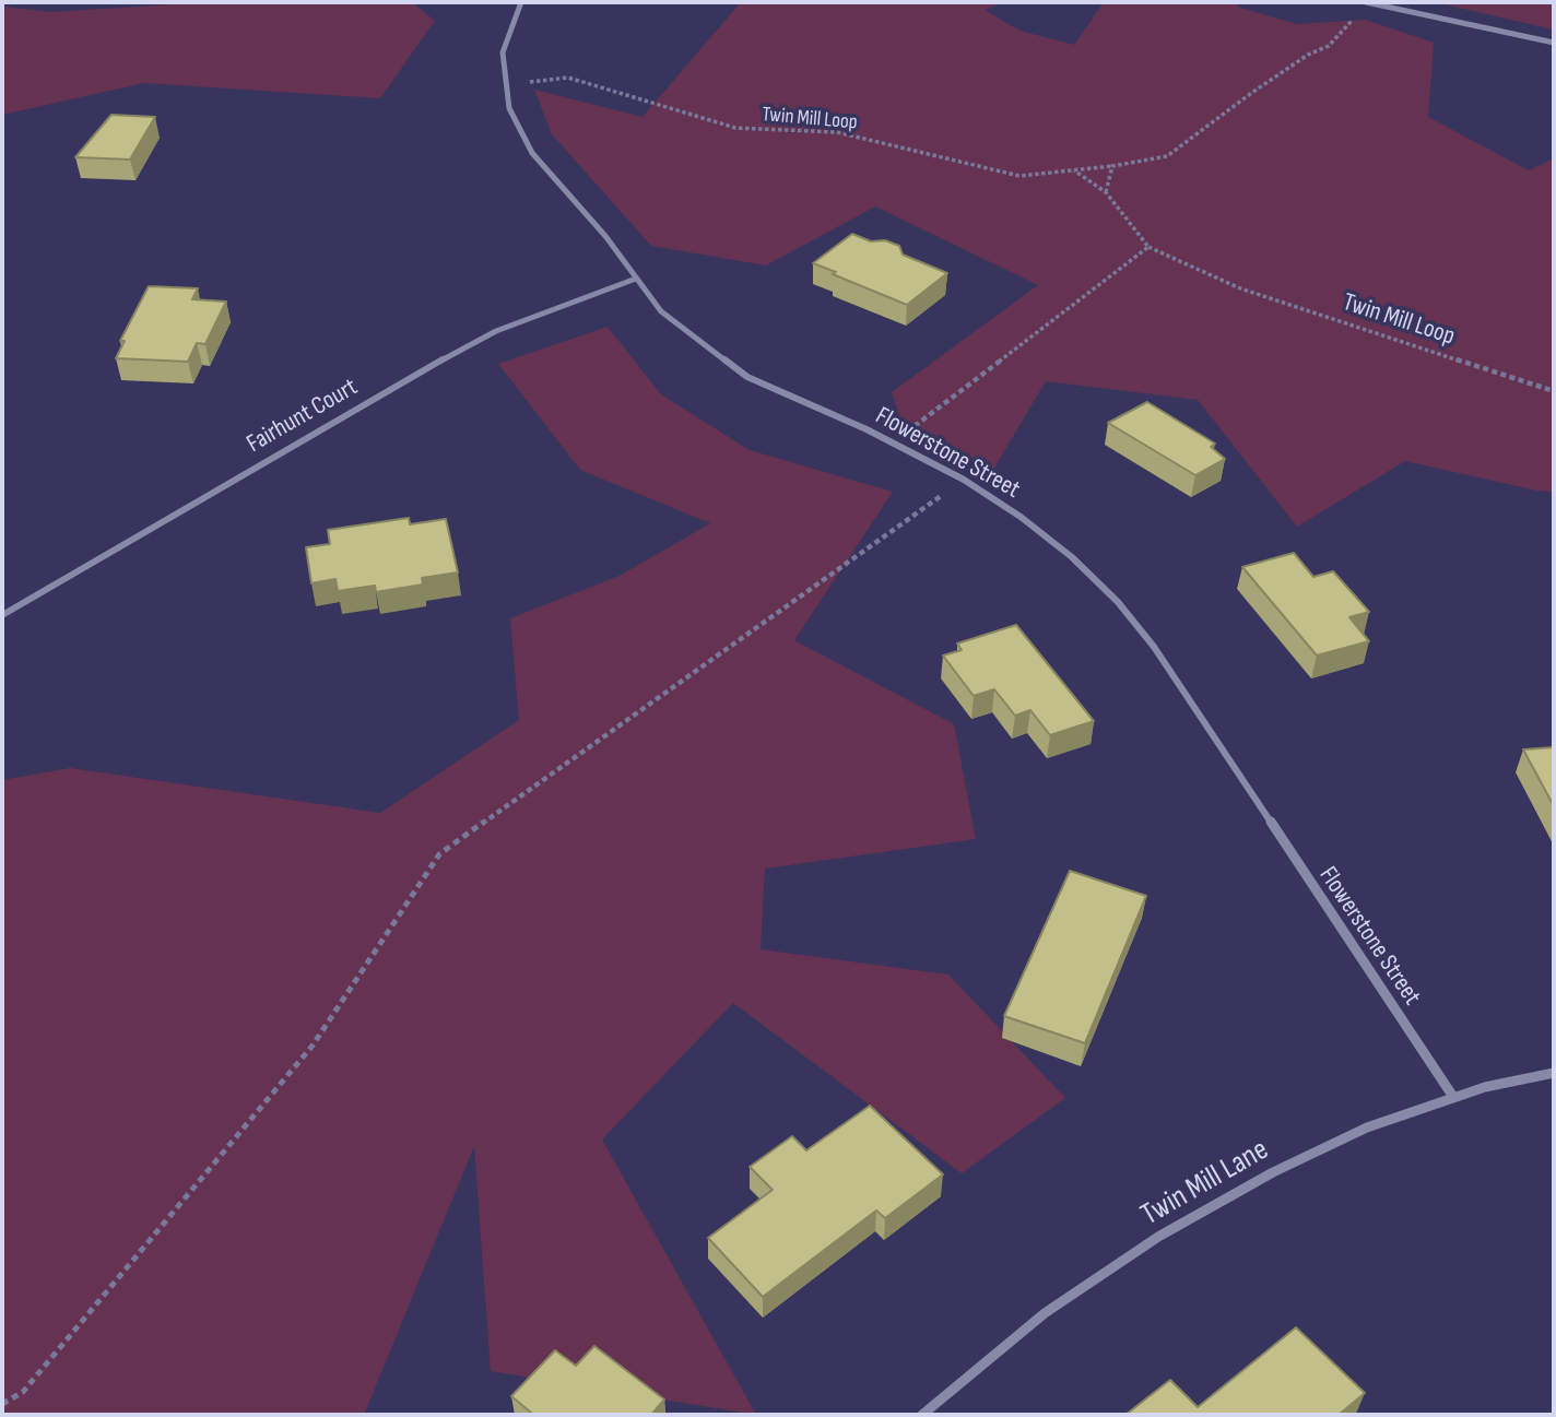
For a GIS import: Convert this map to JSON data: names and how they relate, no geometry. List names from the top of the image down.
{
  "streets": {
    "street": ["Fairhunt Court", "Flowerstone Street", "Twin Mill Lane"],
    "path": ["Twin Mill Loop"]
  },
  "crossings": [
    ["Twin Mill Loop", "Flowerstone Street"],
    ["Fairhunt Court", "Flowerstone Street"],
    ["Flowerstone Street", "Twin Mill Lane"]
  ]
}
